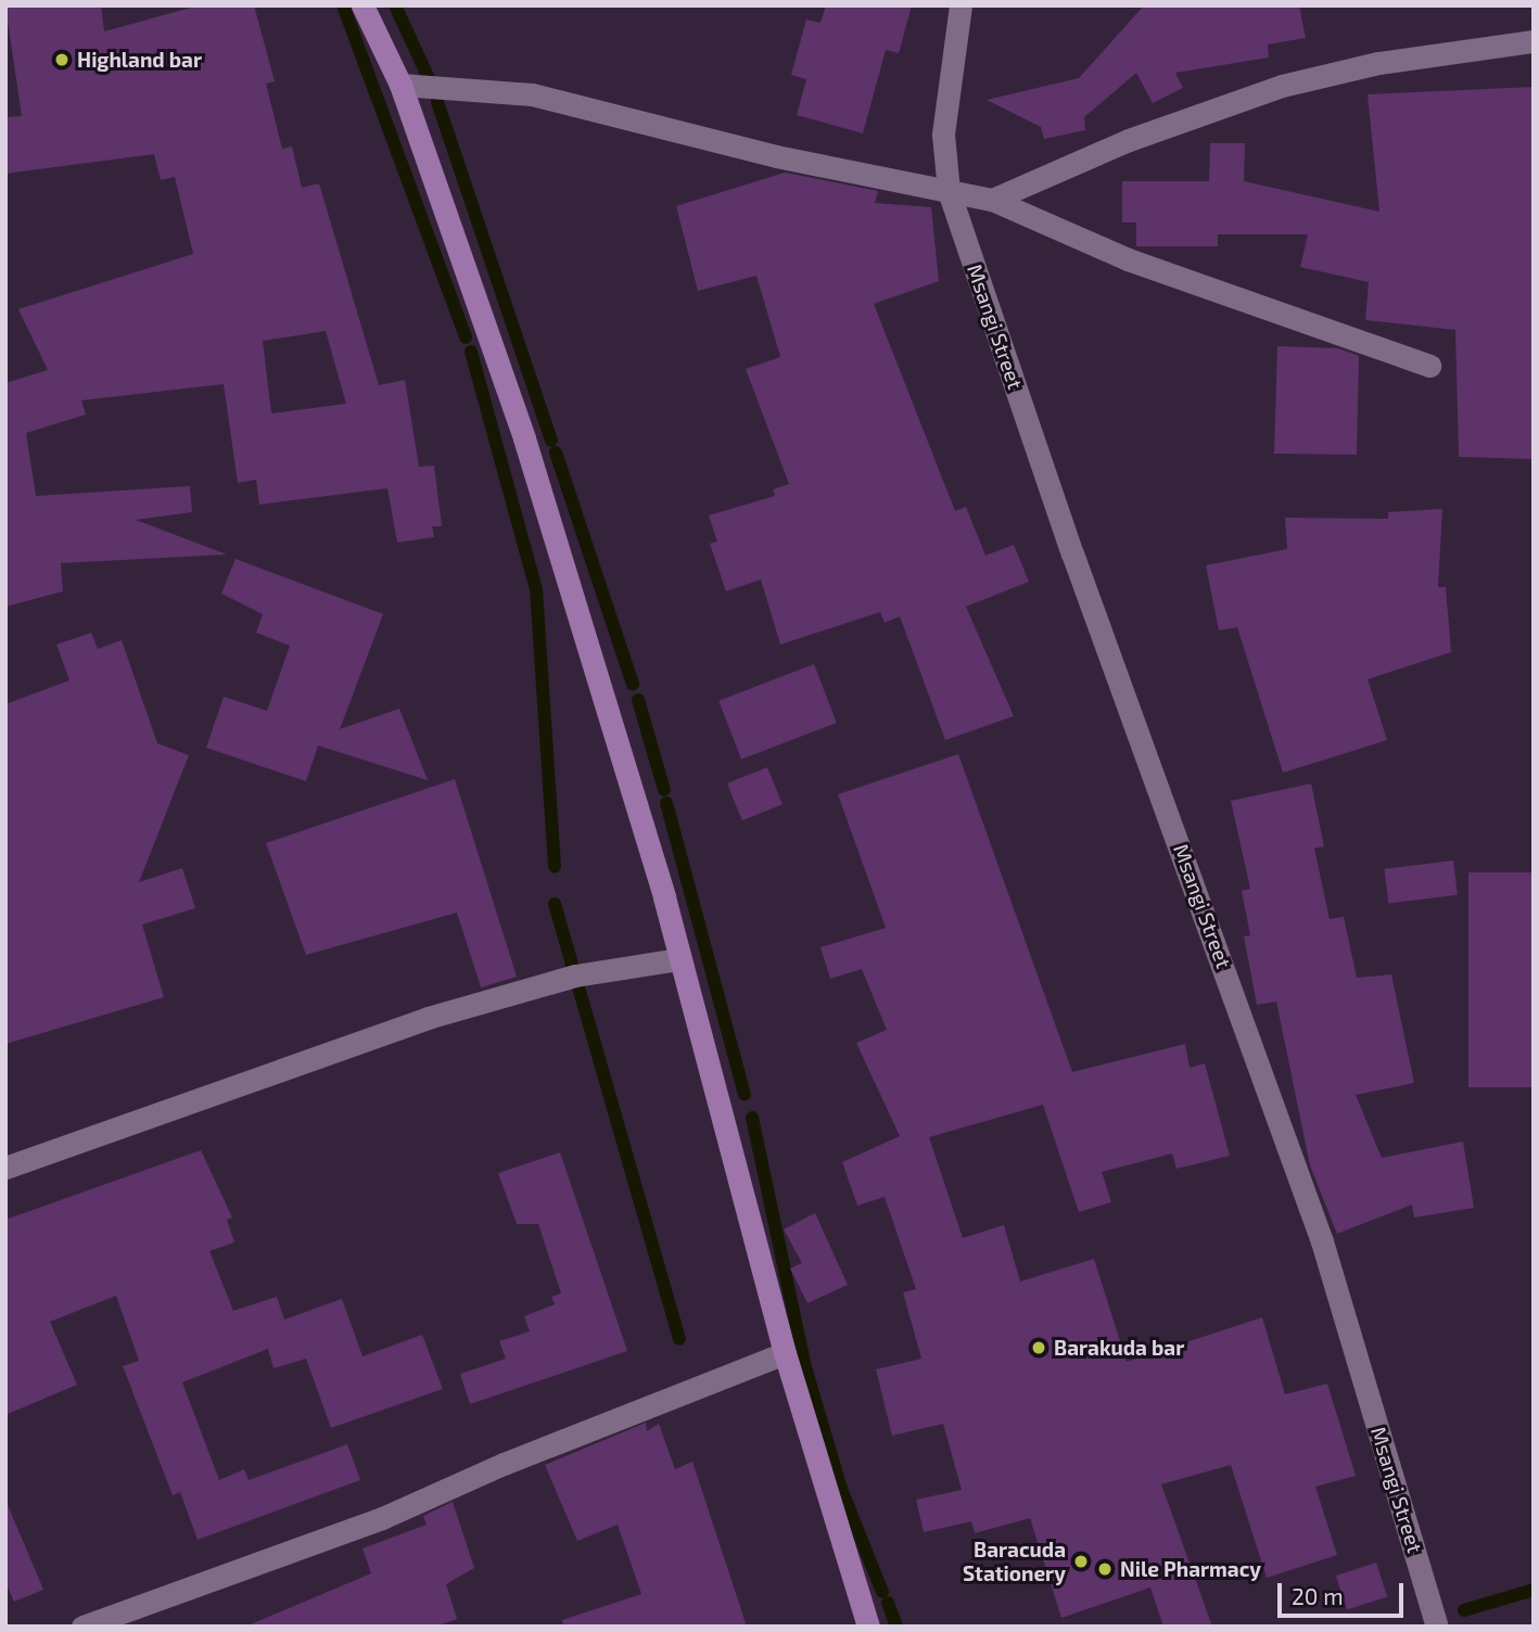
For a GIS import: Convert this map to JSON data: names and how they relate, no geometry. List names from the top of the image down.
{
  "streets": {
    "street": ["Msangi Street"]
  },
  "places": [
    "Highland bar",
    "Barakuda bar",
    "Baracuda Stationery",
    "Nile Pharmacy"
  ],
  "scale_bar": "20 m"
}
